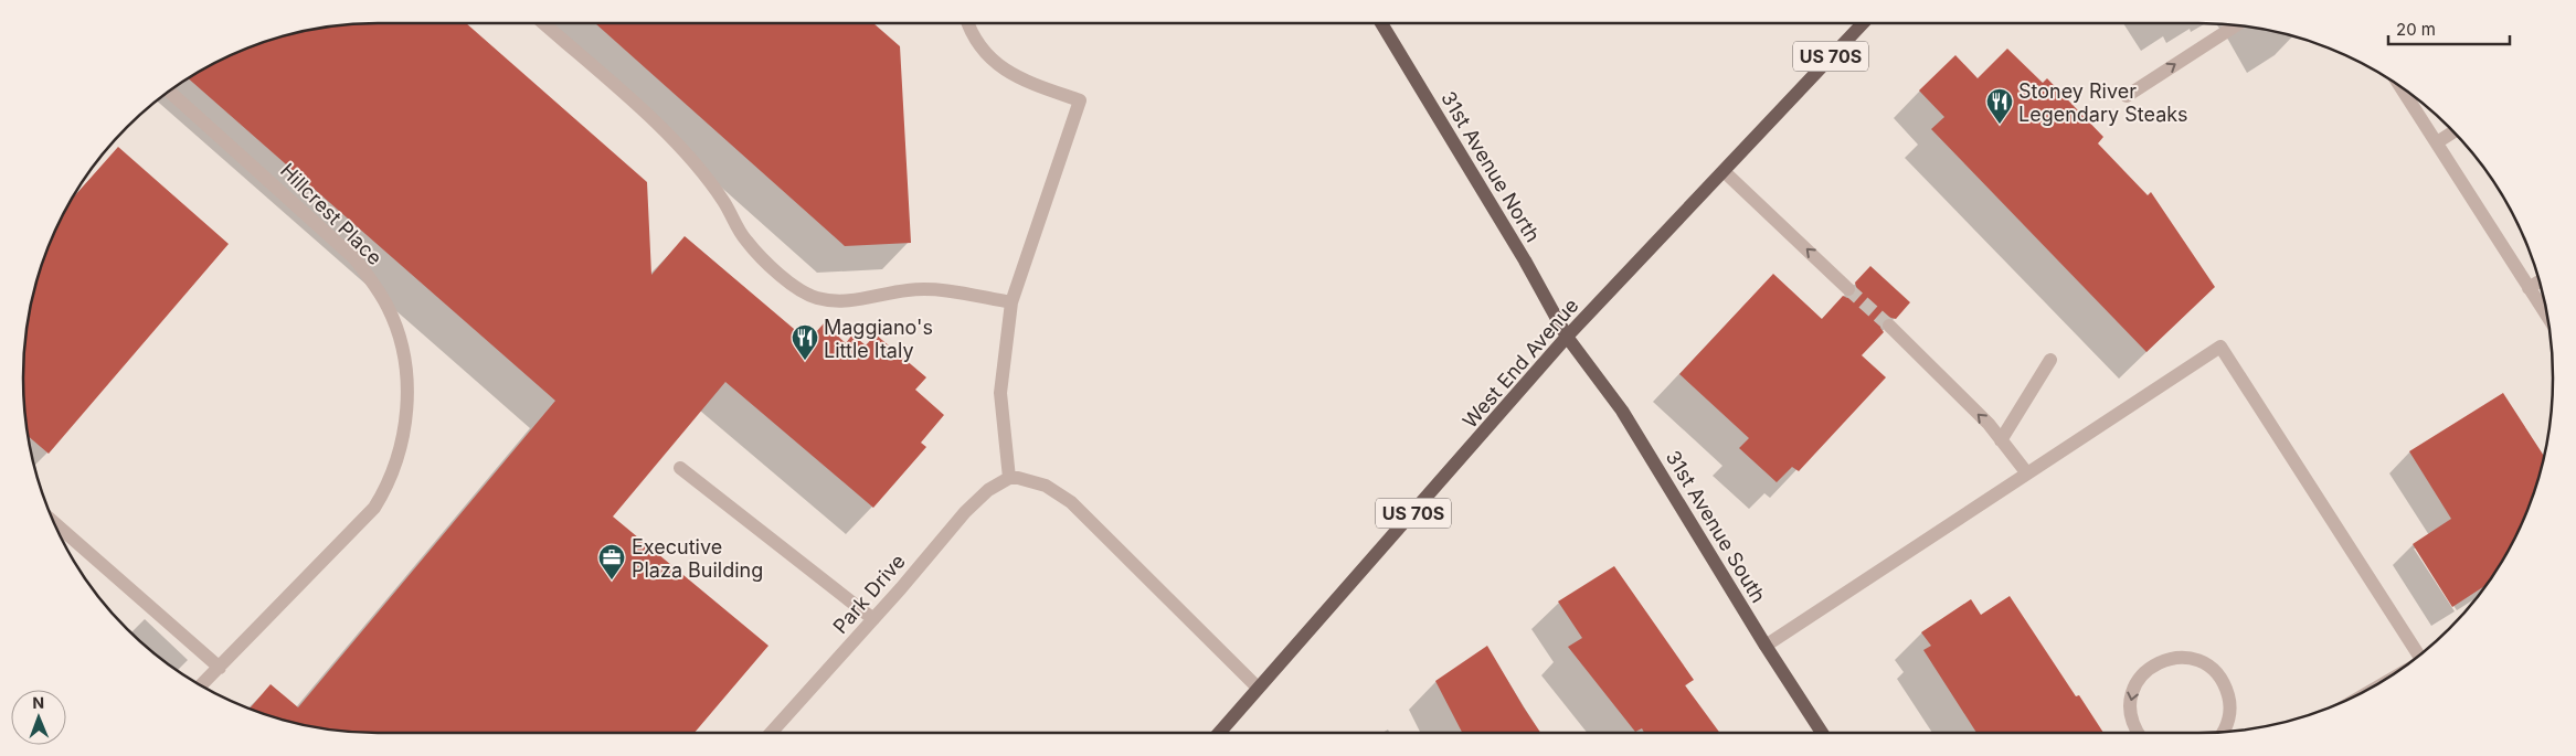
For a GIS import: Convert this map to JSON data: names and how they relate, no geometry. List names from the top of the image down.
{
  "streets": {
    "main road": [
      "US 70S",
      "31st Avenue North",
      "West End Avenue",
      "31st Avenue South"
    ],
    "street": ["Hillcrest Place", "Park Drive"]
  },
  "crossings": [
    ["31st Avenue North", "West End Avenue"],
    ["31st Avenue North", "31st Avenue South"],
    ["West End Avenue", "31st Avenue South"]
  ],
  "places": {
    "restaurant": ["Stoney River Legendary Steaks", "Maggiano's Little Italy"],
    "office": ["Executive Plaza Building"]
  },
  "scale_bar": "20 m",
  "north": "top"
}
